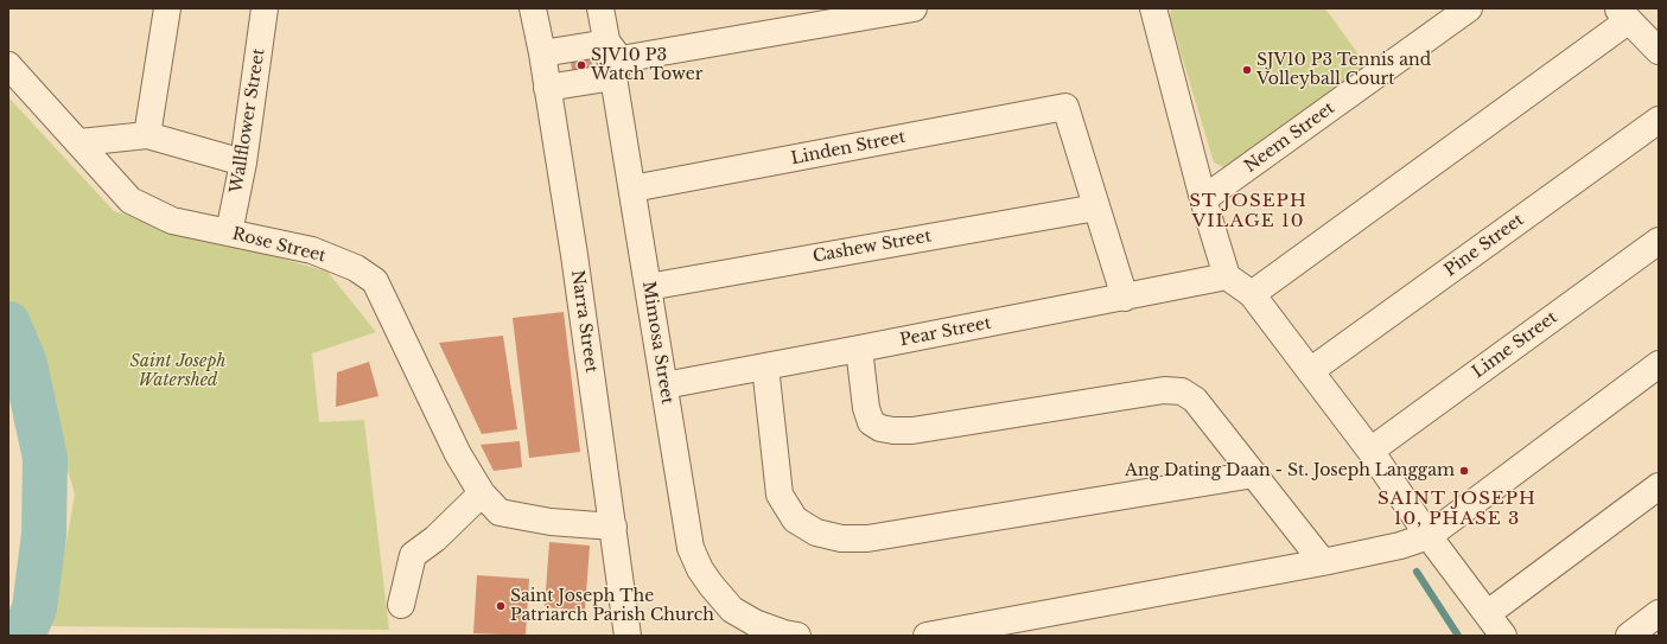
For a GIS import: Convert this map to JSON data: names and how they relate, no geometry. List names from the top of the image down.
{
  "streets": {
    "street": [
      "Wallflower Street",
      "Neem Street",
      "Linden Street",
      "Rose Street",
      "Pine Street",
      "Cashew Street",
      "Narra Street",
      "Pear Street",
      "Mimosa Street",
      "Lime Street"
    ]
  },
  "crossings": [
    ["Wallflower Street", "Rose Street"],
    ["Linden Street", "Cashew Street"],
    ["Linden Street", "Mimosa Street"],
    ["Rose Street", "Narra Street"],
    ["Cashew Street", "Mimosa Street"],
    ["Pear Street", "Mimosa Street"]
  ],
  "districts": ["ST JOSEPH VILAGE 10", "SAINT JOSEPH 10, PHASE 3"],
  "parks": ["Saint Joseph Watershed"],
  "places": [
    "SJV10 P3 Watch Tower",
    "SJV10 P3 Tennis and Volleyball Court",
    "Ang Dating Daan - St. Joseph Langgam",
    "Saint Joseph The Patriarch Parish Church"
  ]
}
